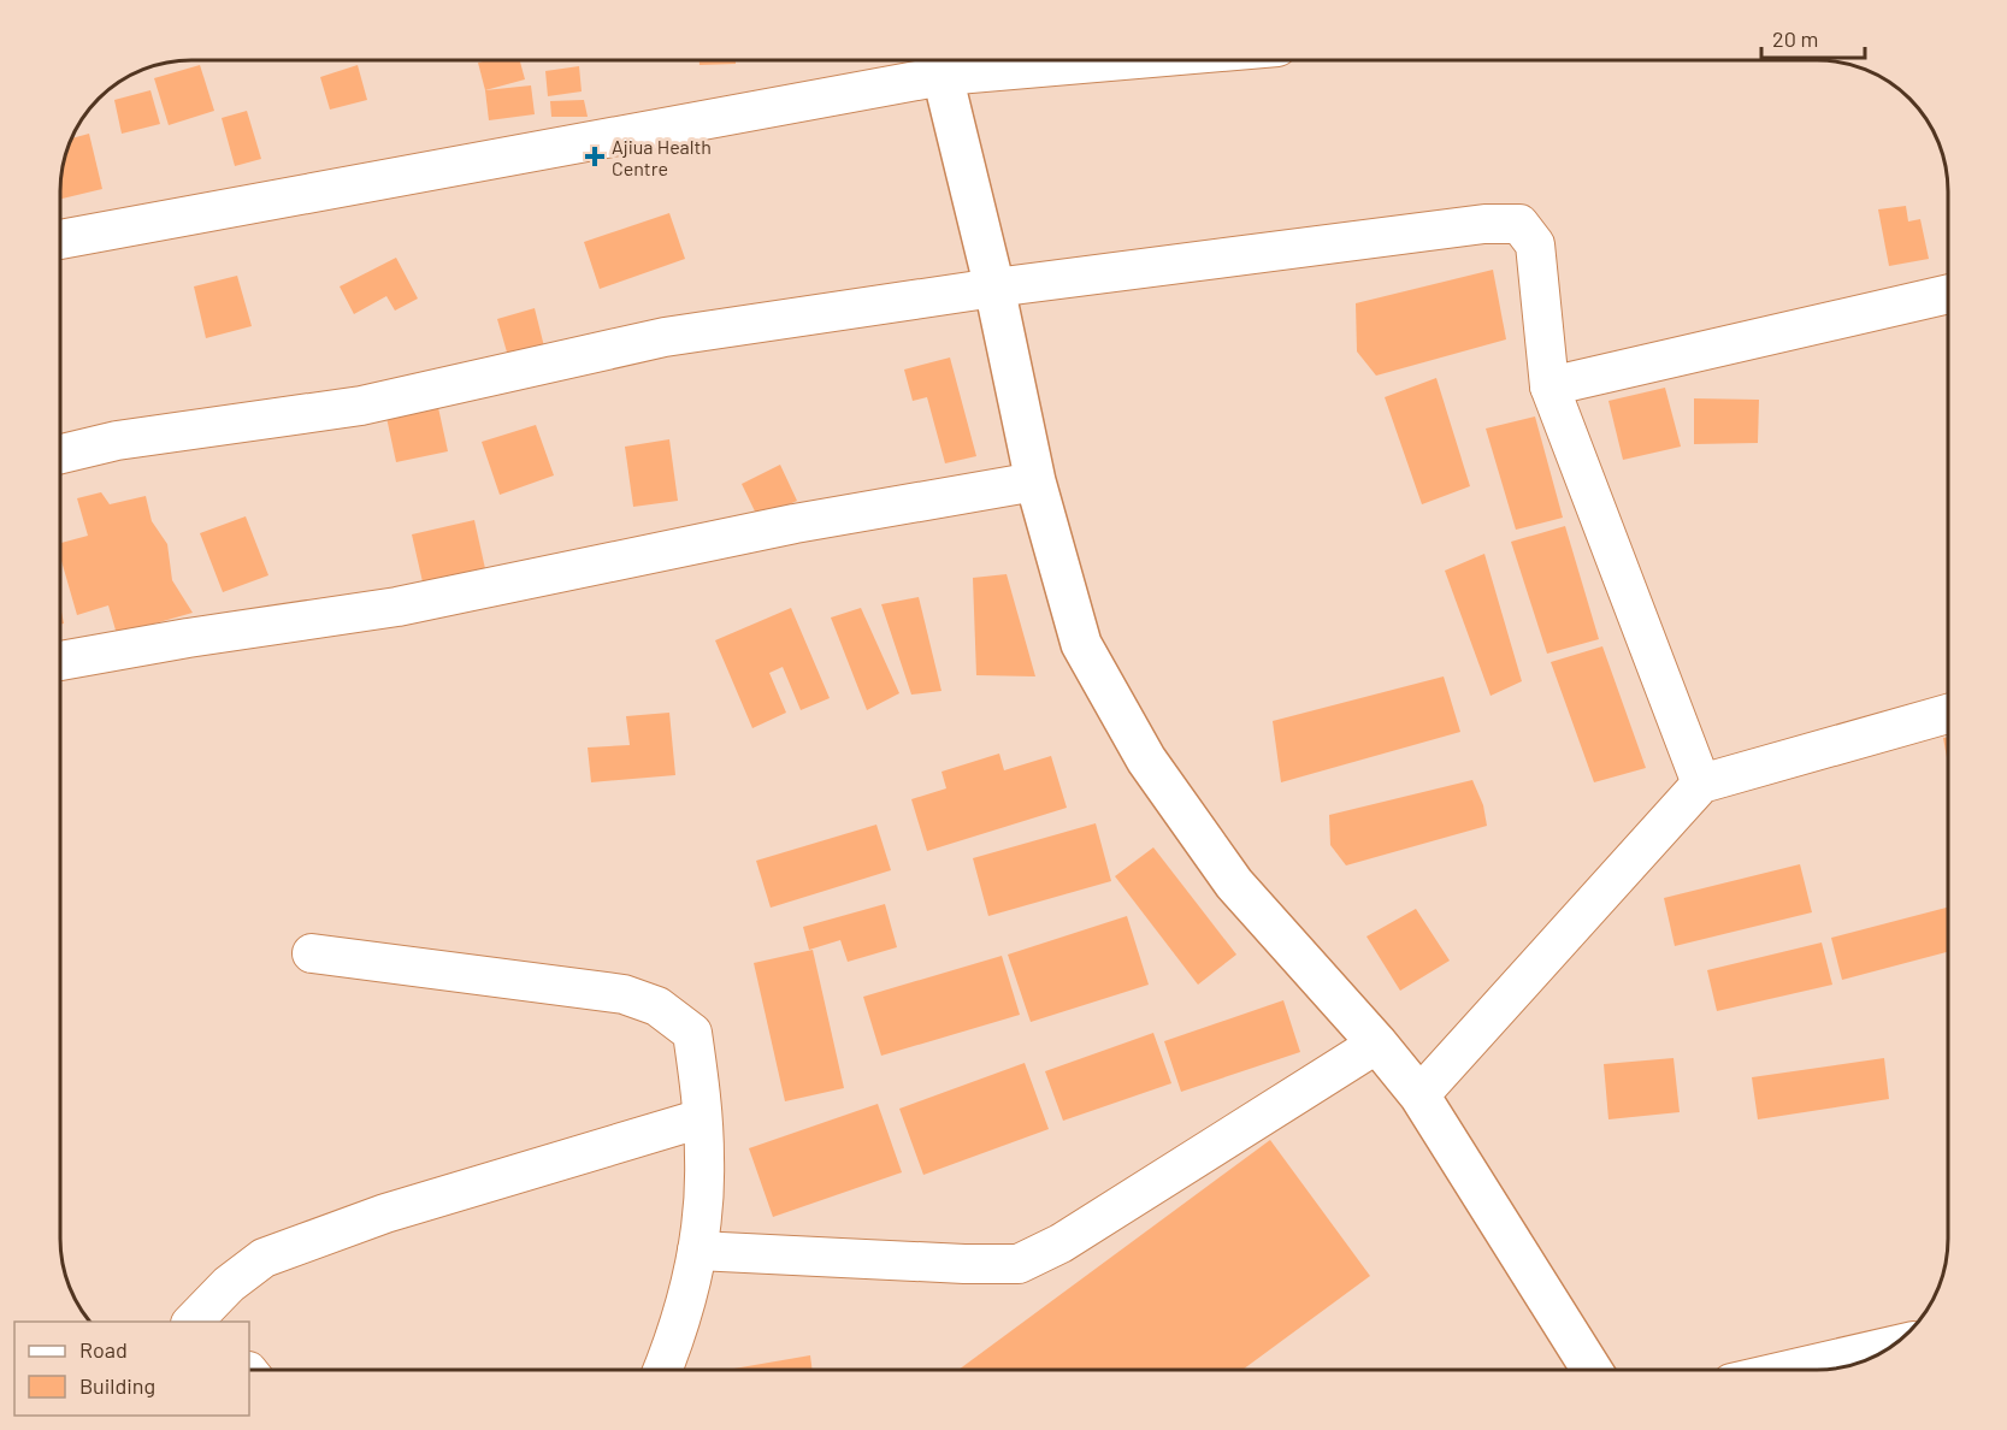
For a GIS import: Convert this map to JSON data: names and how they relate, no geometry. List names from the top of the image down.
{
  "places": {
    "health": ["Ajiua Health Centre"]
  },
  "legend": ["Road", "Building"],
  "scale_bar": "20 m"
}
